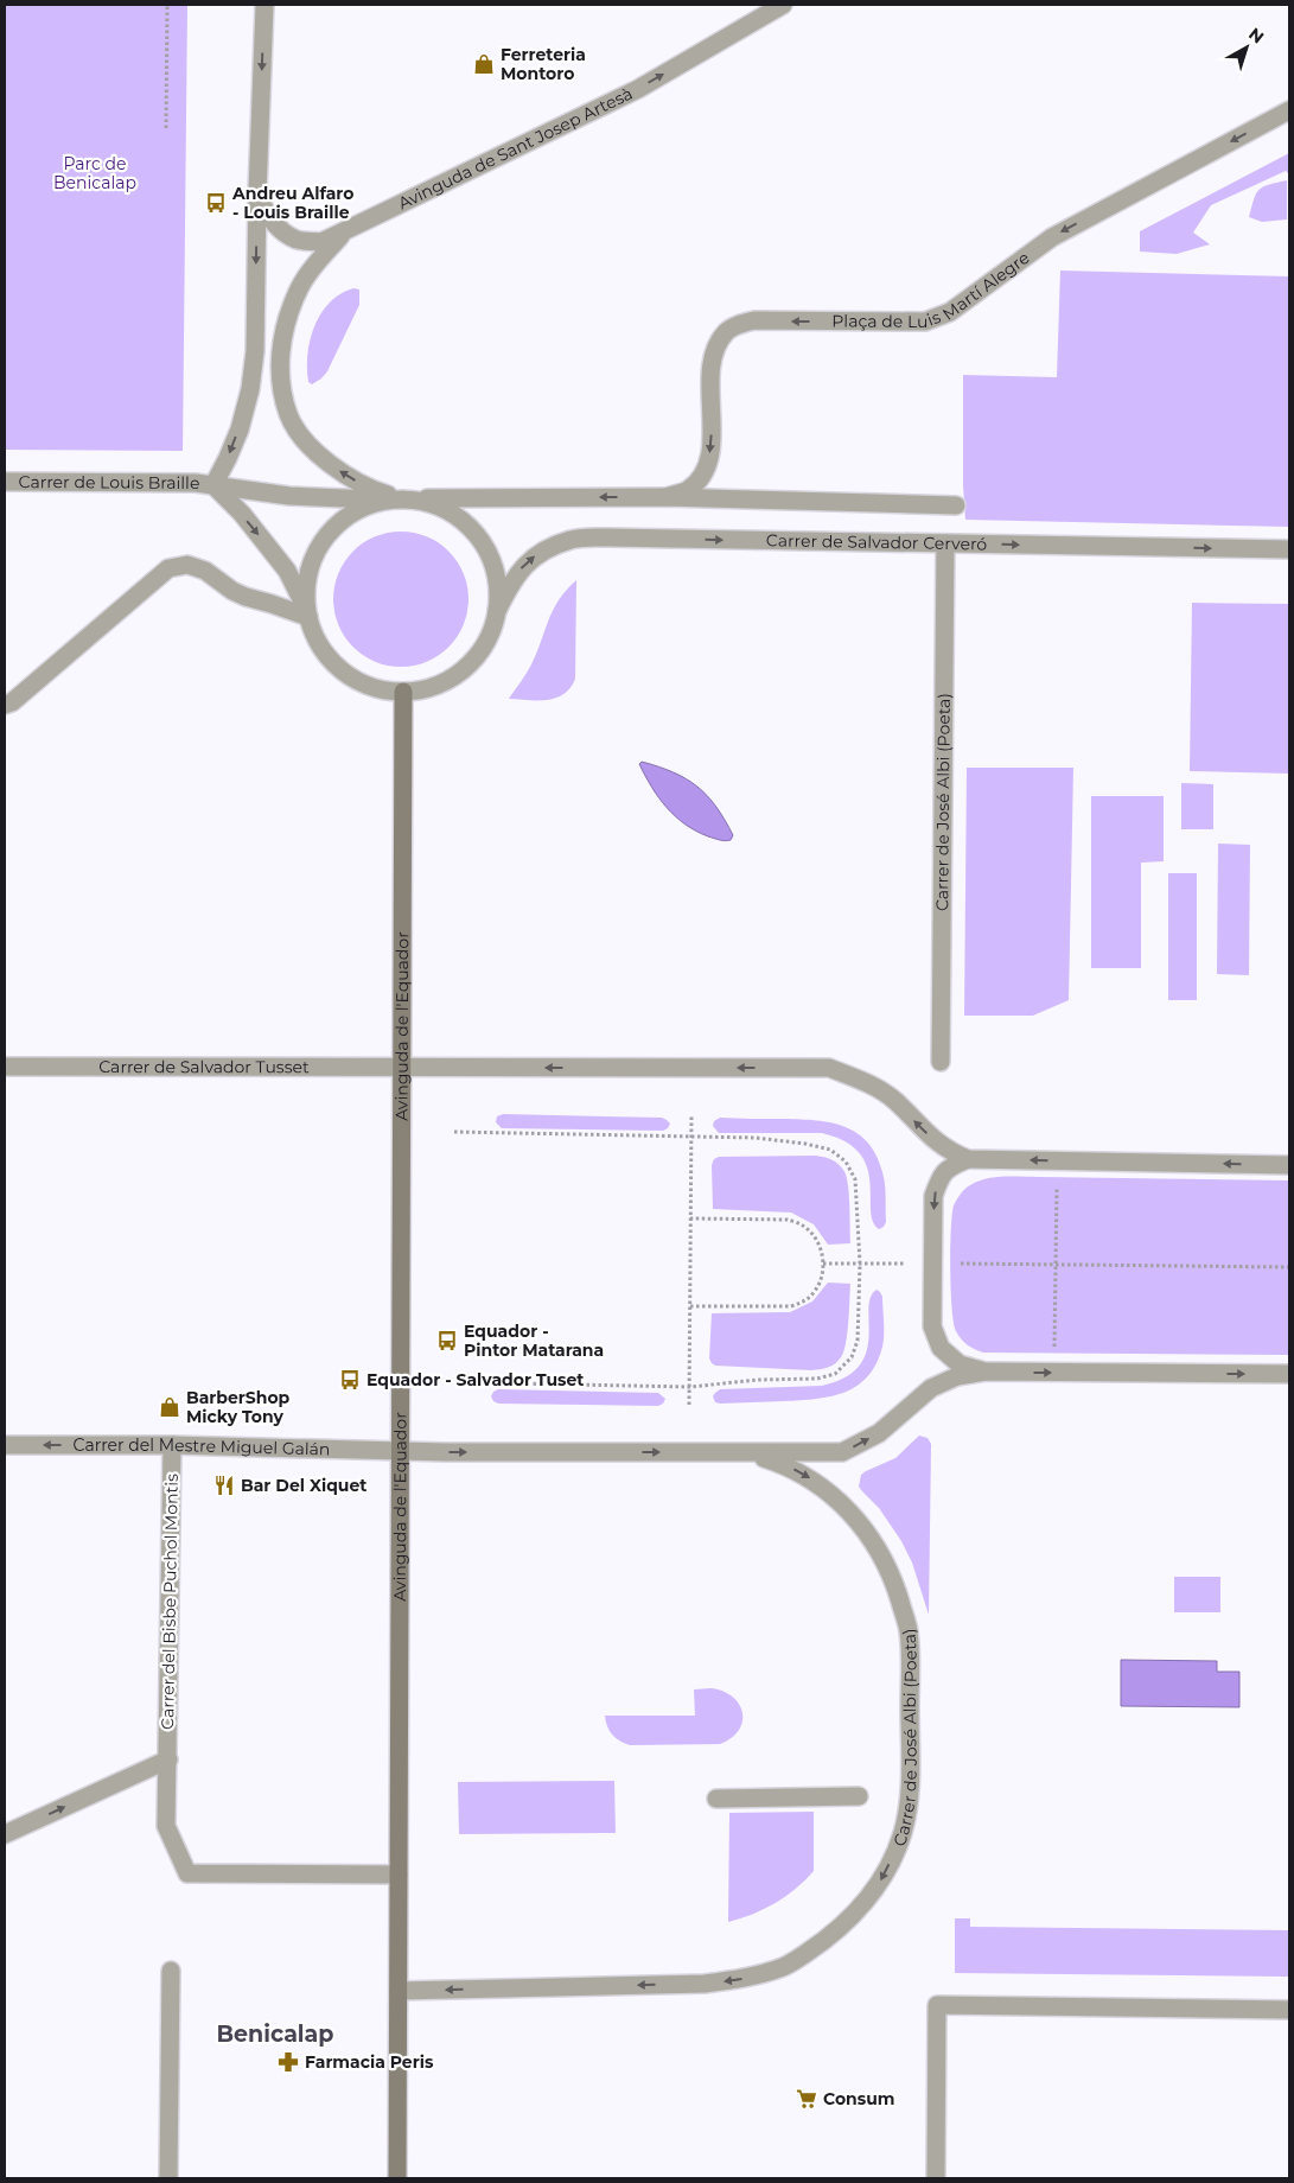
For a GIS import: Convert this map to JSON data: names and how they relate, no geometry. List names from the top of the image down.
{
  "streets": {
    "street": [
      "Avinguda de Sant Josep Artesà",
      "Plaça de Luis Martí Alegre",
      "Carrer de Louis Braille",
      "Carrer de Salvador Cerveró",
      "Carrer de José Albi (Poeta)",
      "Avinguda de l'Equador",
      "Carrer de Salvador Tusset",
      "Carrer del Mestre Miguel Galán",
      "Carrer del Bisbe Puchol Montis"
    ]
  },
  "crossings": [
    ["Carrer de Louis Braille", "Carrer de Salvador Cerveró"],
    ["Carrer de Louis Braille", "Avinguda de l'Equador"],
    ["Carrer de Salvador Cerveró", "Carrer de José Albi (Poeta)"],
    ["Carrer de Salvador Cerveró", "Avinguda de l'Equador"],
    ["Carrer de José Albi (Poeta)", "Avinguda de l'Equador"],
    ["Carrer de José Albi (Poeta)", "Carrer del Mestre Miguel Galán"],
    ["Avinguda de l'Equador", "Carrer de Salvador Tusset"],
    ["Avinguda de l'Equador", "Carrer del Mestre Miguel Galán"],
    ["Avinguda de l'Equador", "Carrer del Bisbe Puchol Montis"],
    ["Carrer del Mestre Miguel Galán", "Carrer del Bisbe Puchol Montis"]
  ],
  "one_way": ["Avinguda de Sant Josep Artesà", "Plaça de Luis Martí Alegre", "Carrer de Salvador Tusset"],
  "districts": ["Benicalap"],
  "parks": ["Parc de Benicalap"],
  "places": {
    "shop": ["Ferreteria Montoro", "BarberShop Micky Tony"],
    "bus stop": ["Andreu Alfaro - Louis Braille", "Equador - Pintor Matarana", "Equador - Salvador Tuset"],
    "restaurant": ["Bar Del Xiquet"],
    "pharmacy": ["Farmacia Peris"],
    "supermarket": ["Consum"]
  },
  "north": "top right"
}
